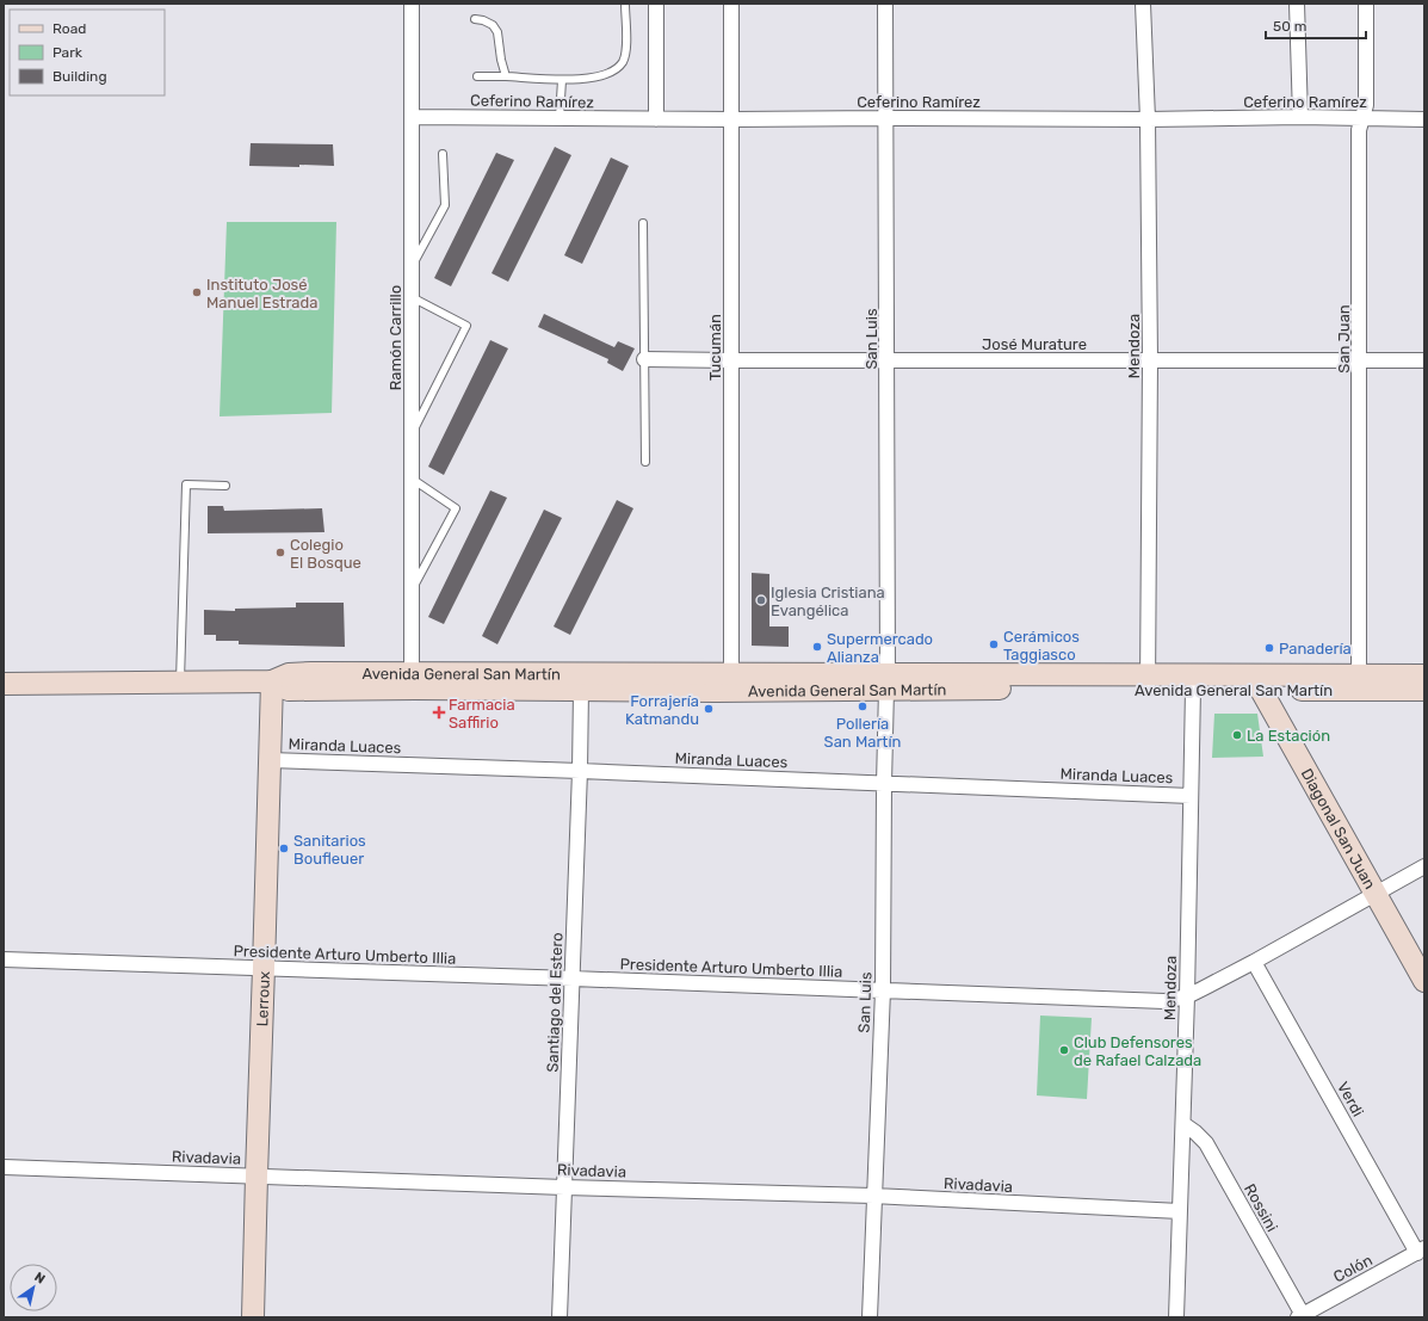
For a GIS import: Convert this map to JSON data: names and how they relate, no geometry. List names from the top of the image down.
{
  "streets": {
    "main road": ["Avenida General San Martín", "Diagonal San Juan", "Lerroux"],
    "street": [
      "Ceferino Ramírez",
      "Ramón Carrillo",
      "San Luis",
      "San Juan",
      "José Murature",
      "Mendoza",
      "Tucumán",
      "Miranda Luaces",
      "Presidente Arturo Umberto Illia",
      "Santiago del Estero",
      "Verdi",
      "Rivadavia",
      "Rossini",
      "Colón"
    ]
  },
  "crossings": [
    ["Ceferino Ramírez", "Ramón Carrillo"],
    ["Ceferino Ramírez", "San Luis"],
    ["Ceferino Ramírez", "San Juan"],
    ["Ceferino Ramírez", "Mendoza"],
    ["Ceferino Ramírez", "Tucumán"],
    ["Ramón Carrillo", "Avenida General San Martín"],
    ["San Luis", "José Murature"],
    ["San Luis", "Avenida General San Martín"],
    ["San Luis", "Miranda Luaces"],
    ["San Luis", "Presidente Arturo Umberto Illia"],
    ["San Luis", "Rivadavia"],
    ["San Juan", "José Murature"],
    ["San Juan", "Avenida General San Martín"],
    ["José Murature", "Mendoza"],
    ["José Murature", "Tucumán"],
    ["Mendoza", "Avenida General San Martín"],
    ["Mendoza", "Miranda Luaces"],
    ["Mendoza", "Presidente Arturo Umberto Illia"],
    ["Mendoza", "Rivadavia"],
    ["Mendoza", "Rossini"],
    ["Tucumán", "Avenida General San Martín"],
    ["Avenida General San Martín", "Diagonal San Juan"],
    ["Avenida General San Martín", "Lerroux"],
    ["Avenida General San Martín", "Santiago del Estero"],
    ["Miranda Luaces", "Lerroux"],
    ["Miranda Luaces", "Santiago del Estero"],
    ["Diagonal San Juan", "Presidente Arturo Umberto Illia"],
    ["Presidente Arturo Umberto Illia", "Lerroux"],
    ["Presidente Arturo Umberto Illia", "Santiago del Estero"],
    ["Presidente Arturo Umberto Illia", "Verdi"],
    ["Lerroux", "Rivadavia"],
    ["Santiago del Estero", "Rivadavia"],
    ["Verdi", "Colón"],
    ["Rossini", "Colón"]
  ],
  "places": {
    "other": [
      "Instituto José Manuel Estrada",
      "Colegio El Bosque",
      "Iglesia Cristiana Evangélica",
      "Cerámicos Taggiasco",
      "Supermercado Alianza",
      "Panadería",
      "Pollería San Martín",
      "Forrajería Katmandu",
      "La Estación",
      "Sanitarios Boufleuer",
      "Club Defensores de Rafael Calzada"
    ],
    "health": ["Farmacia Saffirio"]
  },
  "legend": ["Road", "Park", "Building"],
  "scale_bar": "50 m",
  "north": "top right"
}
